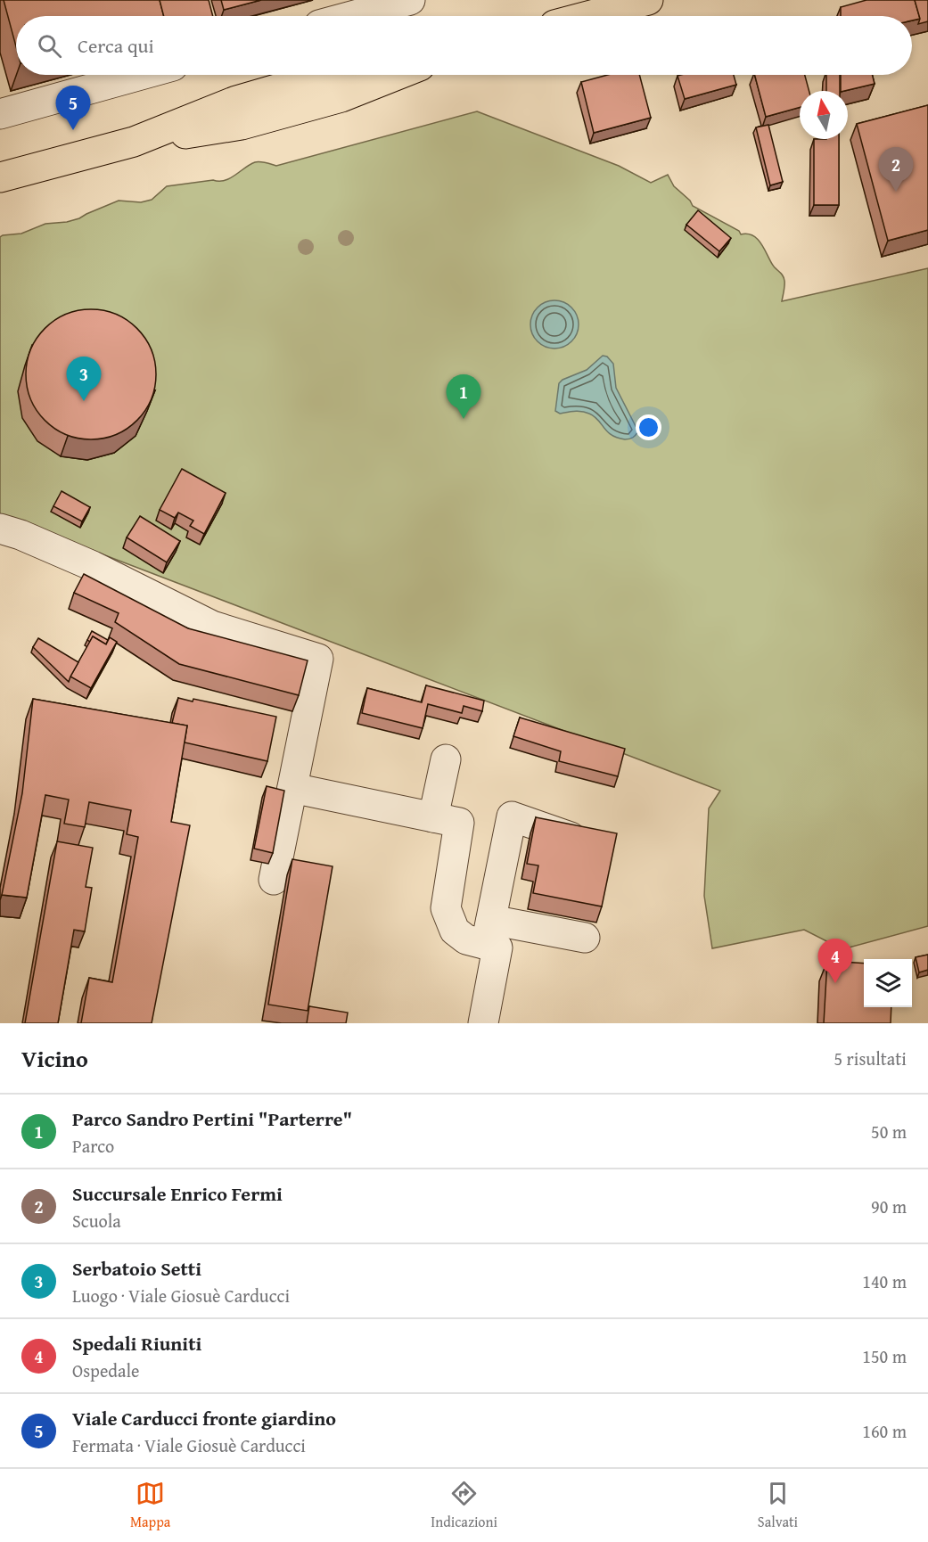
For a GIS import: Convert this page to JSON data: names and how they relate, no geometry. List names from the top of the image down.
{
  "north": "top",
  "page": {
    "search": "Cerca qui",
    "pins": [
      "5",
      "2",
      "3",
      "1",
      "4"
    ],
    "heading": ["Vicino", "5 risultati"],
    "list": [
      {
        "mark": "1",
        "name": "Parco Sandro Pertini \"Parterre\"",
        "note": "Parco",
        "value": "50 m"
      },
      {
        "mark": "2",
        "name": "Succursale Enrico Fermi",
        "note": "Scuola",
        "value": "90 m"
      },
      {
        "mark": "3",
        "name": "Serbatoio Setti",
        "note": "Luogo · Viale Giosuè Carducci",
        "value": "140 m"
      },
      {
        "mark": "4",
        "name": "Spedali Riuniti",
        "note": "Ospedale",
        "value": "150 m"
      },
      {
        "mark": "5",
        "name": "Viale Carducci fronte giardino",
        "note": "Fermata · Viale Giosuè Carducci",
        "value": "160 m"
      }
    ],
    "nav": ["Mappa", "Indicazioni", "Salvati"]
  }
}
